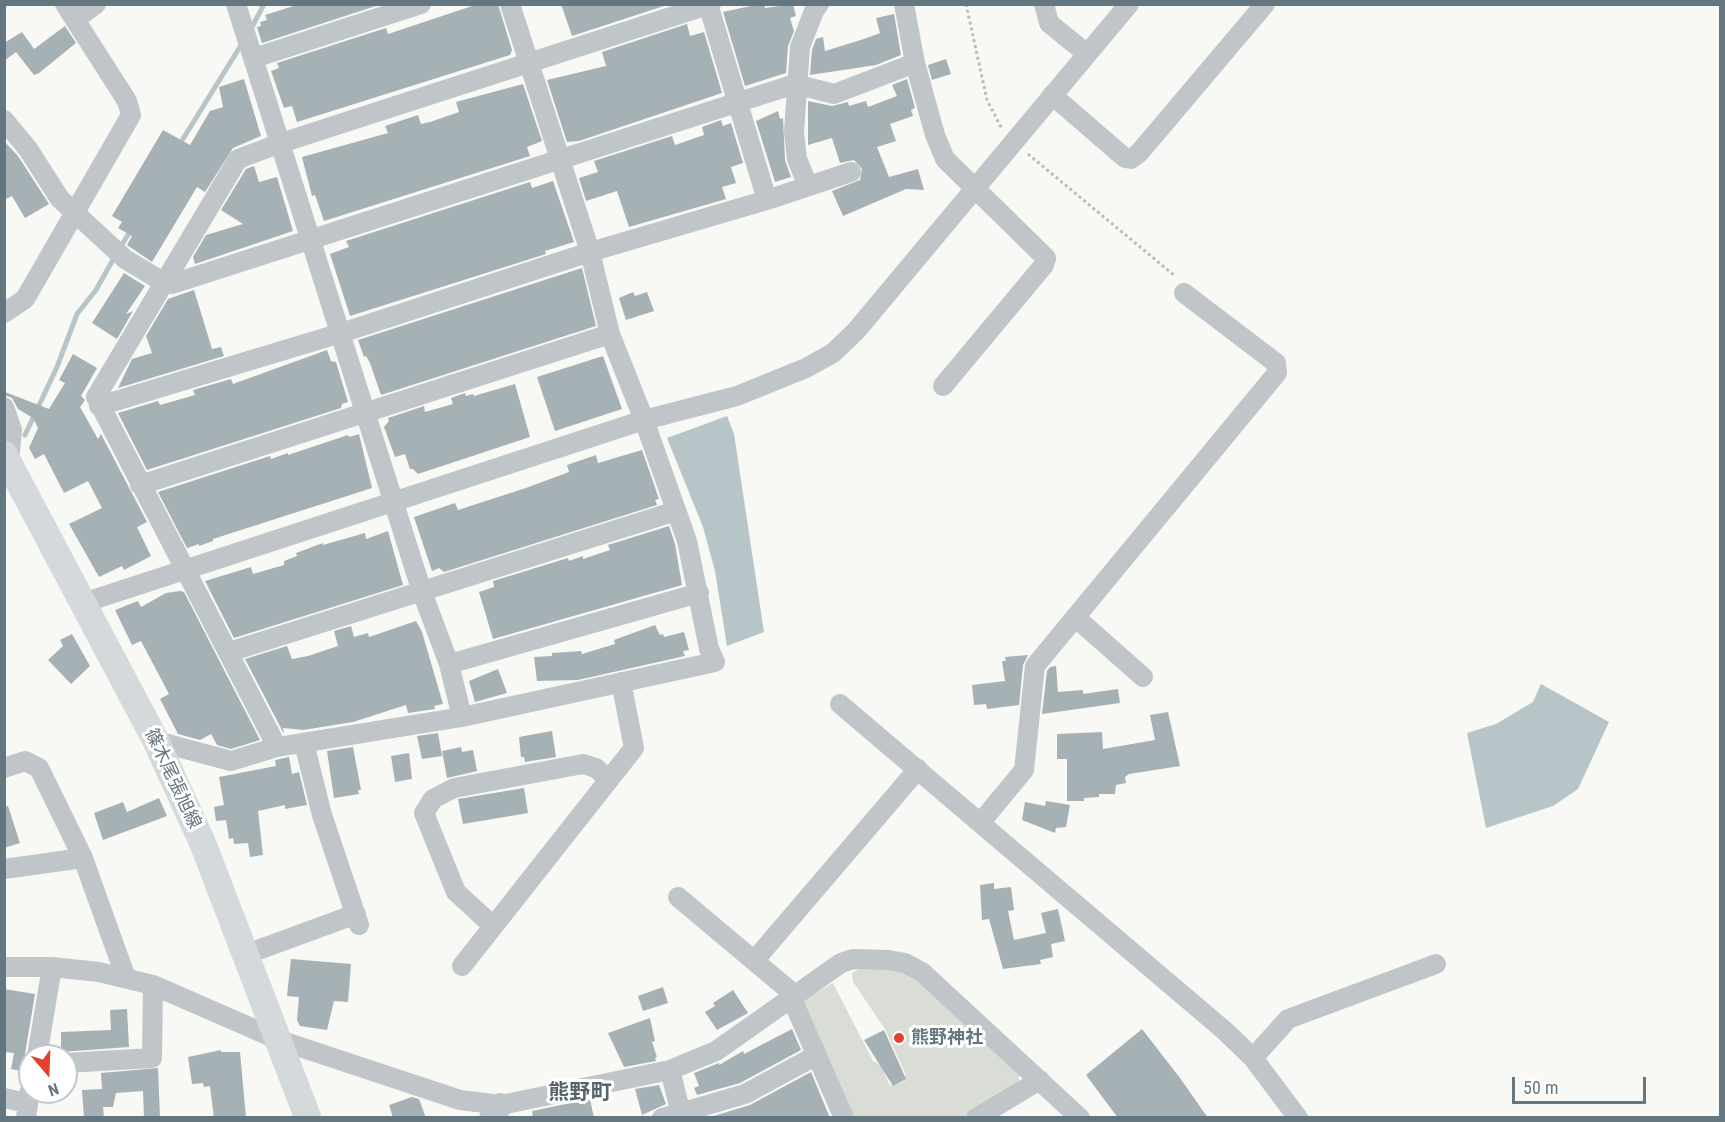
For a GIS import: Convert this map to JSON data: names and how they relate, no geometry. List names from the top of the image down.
{
  "streets": {
    "main road": ["篠木尾張旭線"]
  },
  "districts": ["熊野町"],
  "places": ["熊野神社"],
  "scale_bar": "50 m",
  "north": "bottom"
}
